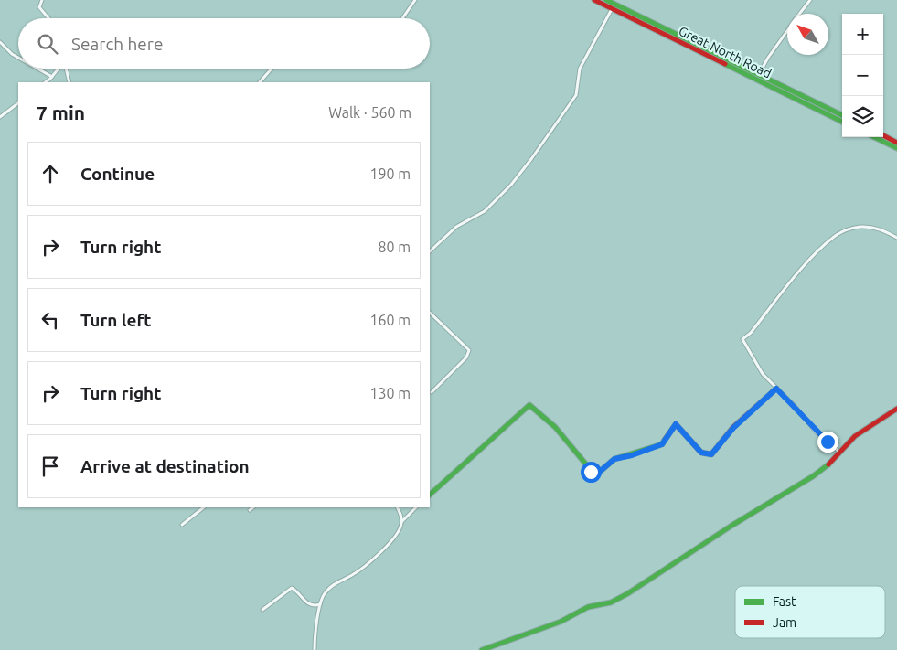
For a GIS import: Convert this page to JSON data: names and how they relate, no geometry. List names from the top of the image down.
{
  "streets": {
    "main road": ["Great North Road"]
  },
  "legend": ["Fast", "Jam"],
  "north": "top left",
  "page": {
    "map_buttons": ["+", "−"],
    "search": "Search here",
    "heading": ["7 min", "Walk · 560 m"],
    "list": [
      ["Continue", "190 m"],
      ["Turn right", "80 m"],
      ["Turn left", "160 m"],
      ["Turn right", "130 m"],
      "Arrive at destination"
    ]
  }
}
